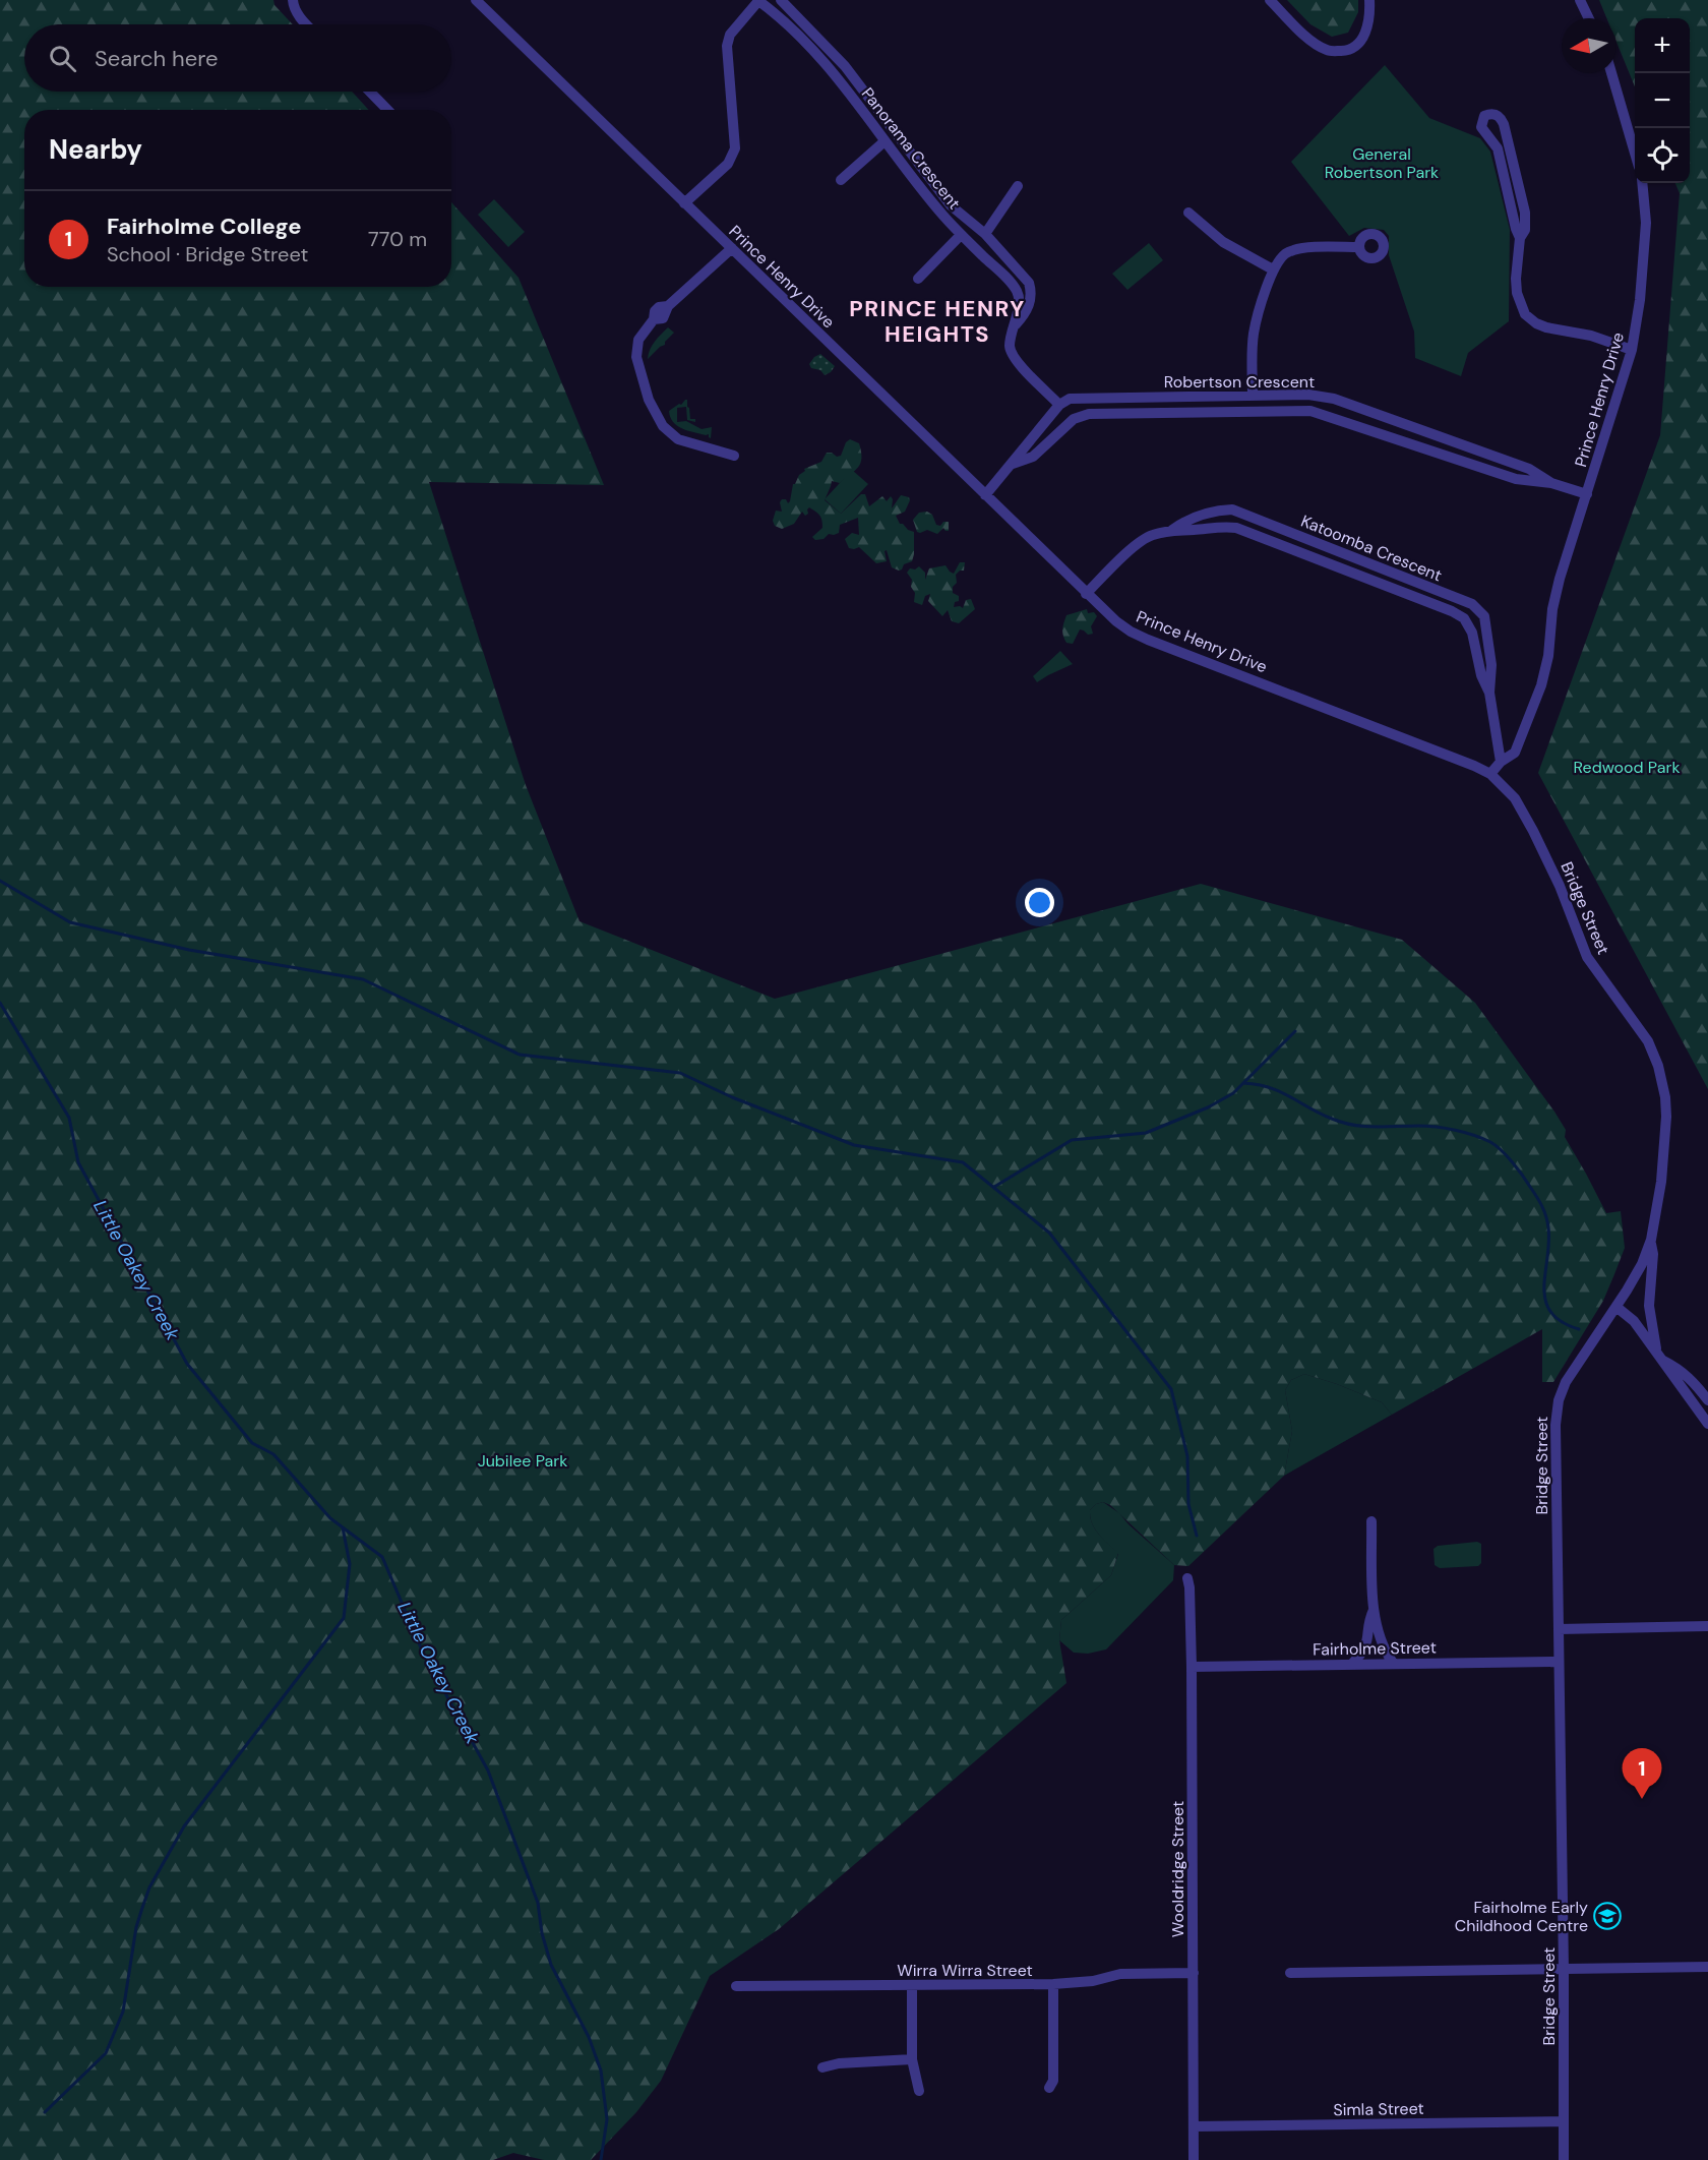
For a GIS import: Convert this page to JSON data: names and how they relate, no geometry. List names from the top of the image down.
{
  "streets": {
    "street": [
      "Panorama Crescent",
      "Prince Henry Drive",
      "Robertson Crescent",
      "Katoomba Crescent",
      "Bridge Street",
      "Fairholme Street",
      "Wooldridge Street",
      "Wirra Wirra Street",
      "Simla Street"
    ]
  },
  "crossings": [
    ["Panorama Crescent", "Robertson Crescent"],
    ["Prince Henry Drive", "Robertson Crescent"],
    ["Prince Henry Drive", "Katoomba Crescent"],
    ["Prince Henry Drive", "Bridge Street"],
    ["Bridge Street", "Fairholme Street"],
    ["Bridge Street", "Simla Street"],
    ["Fairholme Street", "Wooldridge Street"],
    ["Wooldridge Street", "Wirra Wirra Street"],
    ["Wooldridge Street", "Simla Street"]
  ],
  "districts": ["PRINCE HENRY HEIGHTS"],
  "water": ["Little Oakey Creek"],
  "parks": ["General Robertson Park", "Redwood Park", "Jubilee Park"],
  "places": {
    "school or university": ["Fairholme Early Childhood Centre"]
  },
  "north": "left",
  "page": {
    "map_buttons": ["+", "−"],
    "search": "Search here",
    "heading": "Nearby",
    "list": [
      {
        "mark": "1",
        "name": "Fairholme College",
        "note": "School · Bridge Street",
        "value": "770 m"
      }
    ],
    "pins": "1"
  }
}
